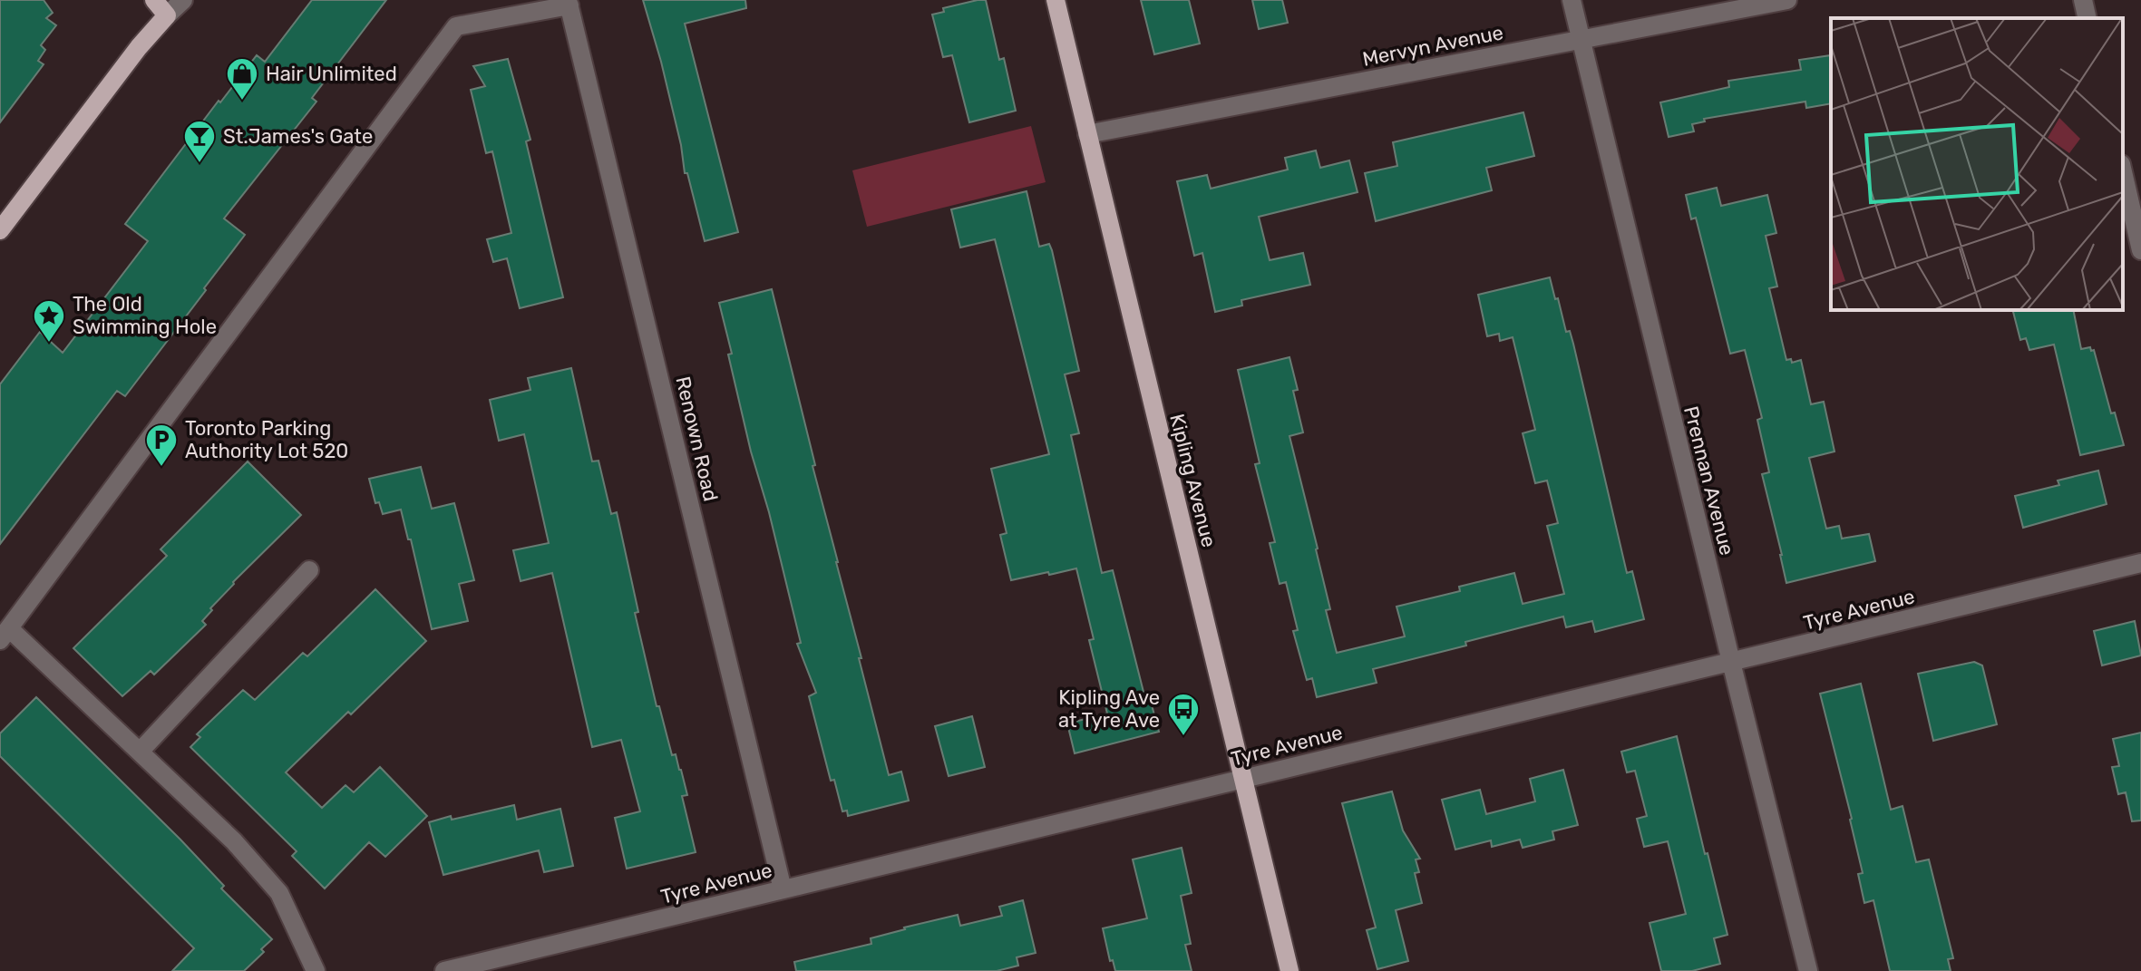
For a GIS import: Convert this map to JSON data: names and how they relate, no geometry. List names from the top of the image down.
{
  "streets": {
    "main road": ["Kipling Avenue"],
    "street": [
      "Mervyn Avenue",
      "Renown Road",
      "Prennan Avenue",
      "Tyre Avenue"
    ]
  },
  "crossings": [
    ["Mervyn Avenue", "Kipling Avenue"],
    ["Mervyn Avenue", "Prennan Avenue"],
    ["Renown Road", "Tyre Avenue"],
    ["Kipling Avenue", "Tyre Avenue"],
    ["Prennan Avenue", "Tyre Avenue"]
  ],
  "places": {
    "shop": ["Hair Unlimited"],
    "bar": ["St.James's Gate"],
    "place": ["The Old Swimming Hole"],
    "parking": ["Toronto Parking Authority Lot 520"],
    "bus stop": ["Kipling Ave at Tyre Ave"]
  }
}
